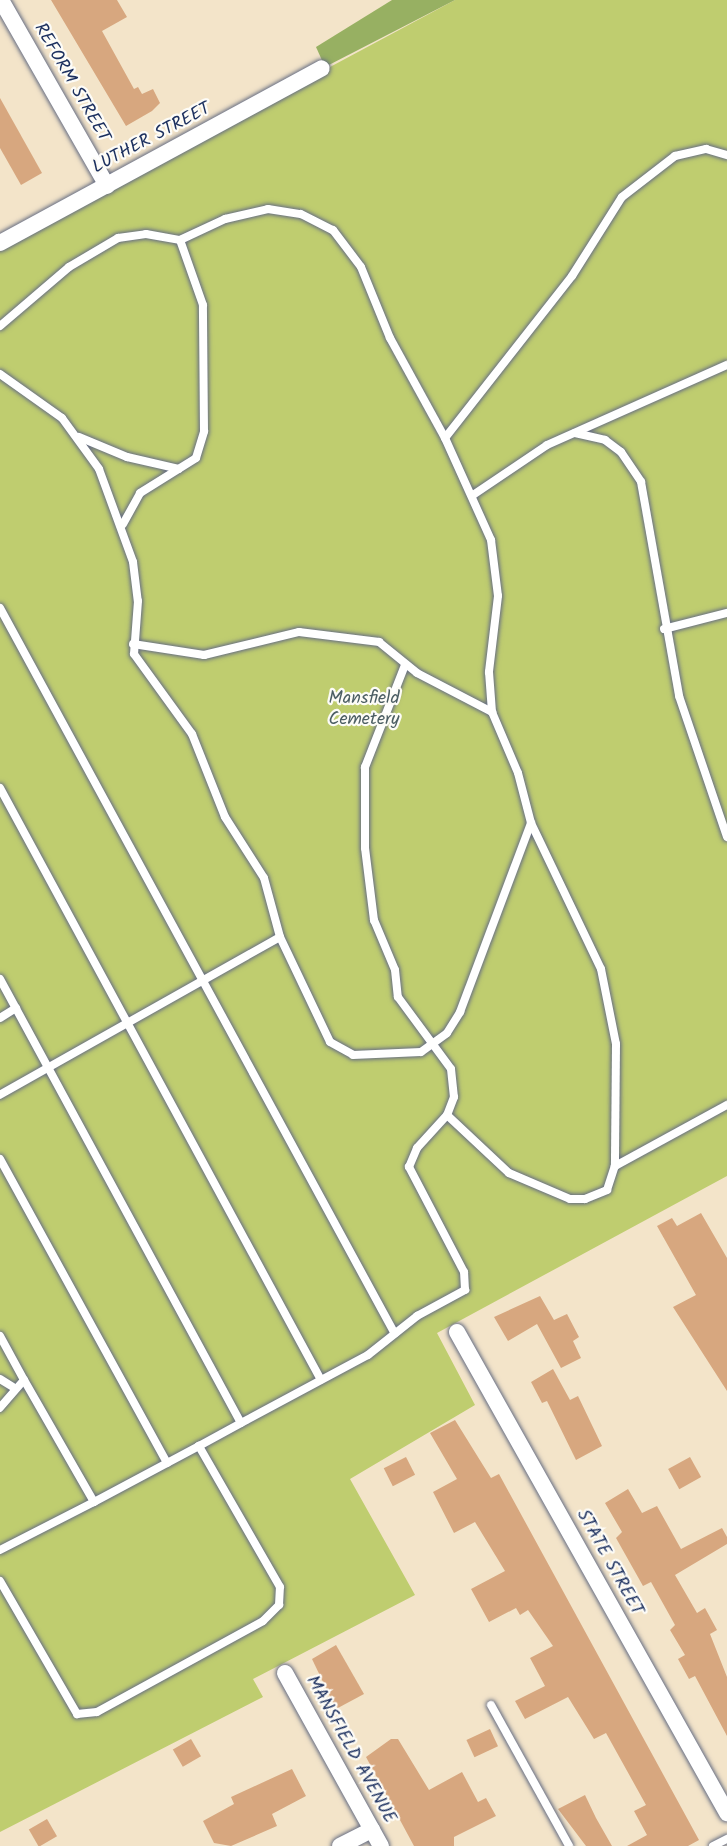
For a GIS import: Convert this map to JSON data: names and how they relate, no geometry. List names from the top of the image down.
{
  "streets": {
    "street": [
      "REFORM STREET",
      "LUTHER STREET",
      "STATE STREET",
      "MANSFIELD AVENUE"
    ]
  },
  "crossings": [
    ["REFORM STREET", "LUTHER STREET"]
  ],
  "parks": ["Mansfield Cemetery"]
}
